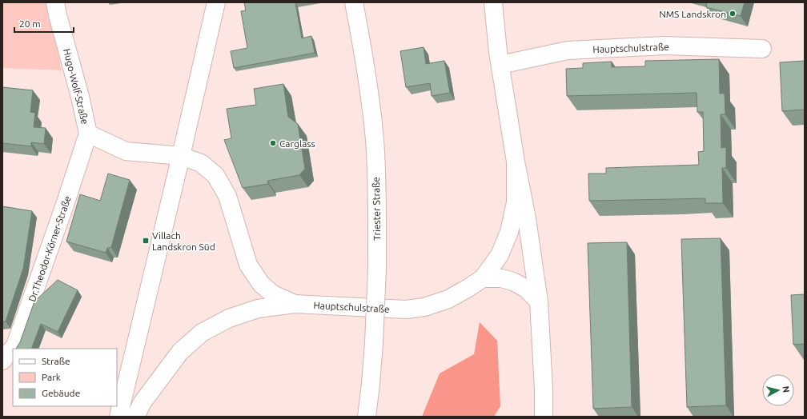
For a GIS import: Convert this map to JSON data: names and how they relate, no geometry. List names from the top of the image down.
{
  "streets": {
    "main road": [
      "Hauptschulstraße",
      "Hugo-Wolf-Straße",
      "Triester Straße",
      "Dr.Theodor-Körner-Straße"
    ]
  },
  "crossings": [
    ["Hauptschulstraße", "Hugo-Wolf-Straße"],
    ["Hugo-Wolf-Straße", "Dr.Theodor-Körner-Straße"]
  ],
  "places": {
    "other": ["NMS Landskron", "Carglass"],
    "transit": ["Villach Landskron Süd"]
  },
  "legend": ["Straße", "Park", "Gebäude"],
  "scale_bar": "20 m",
  "north": "right"
}
